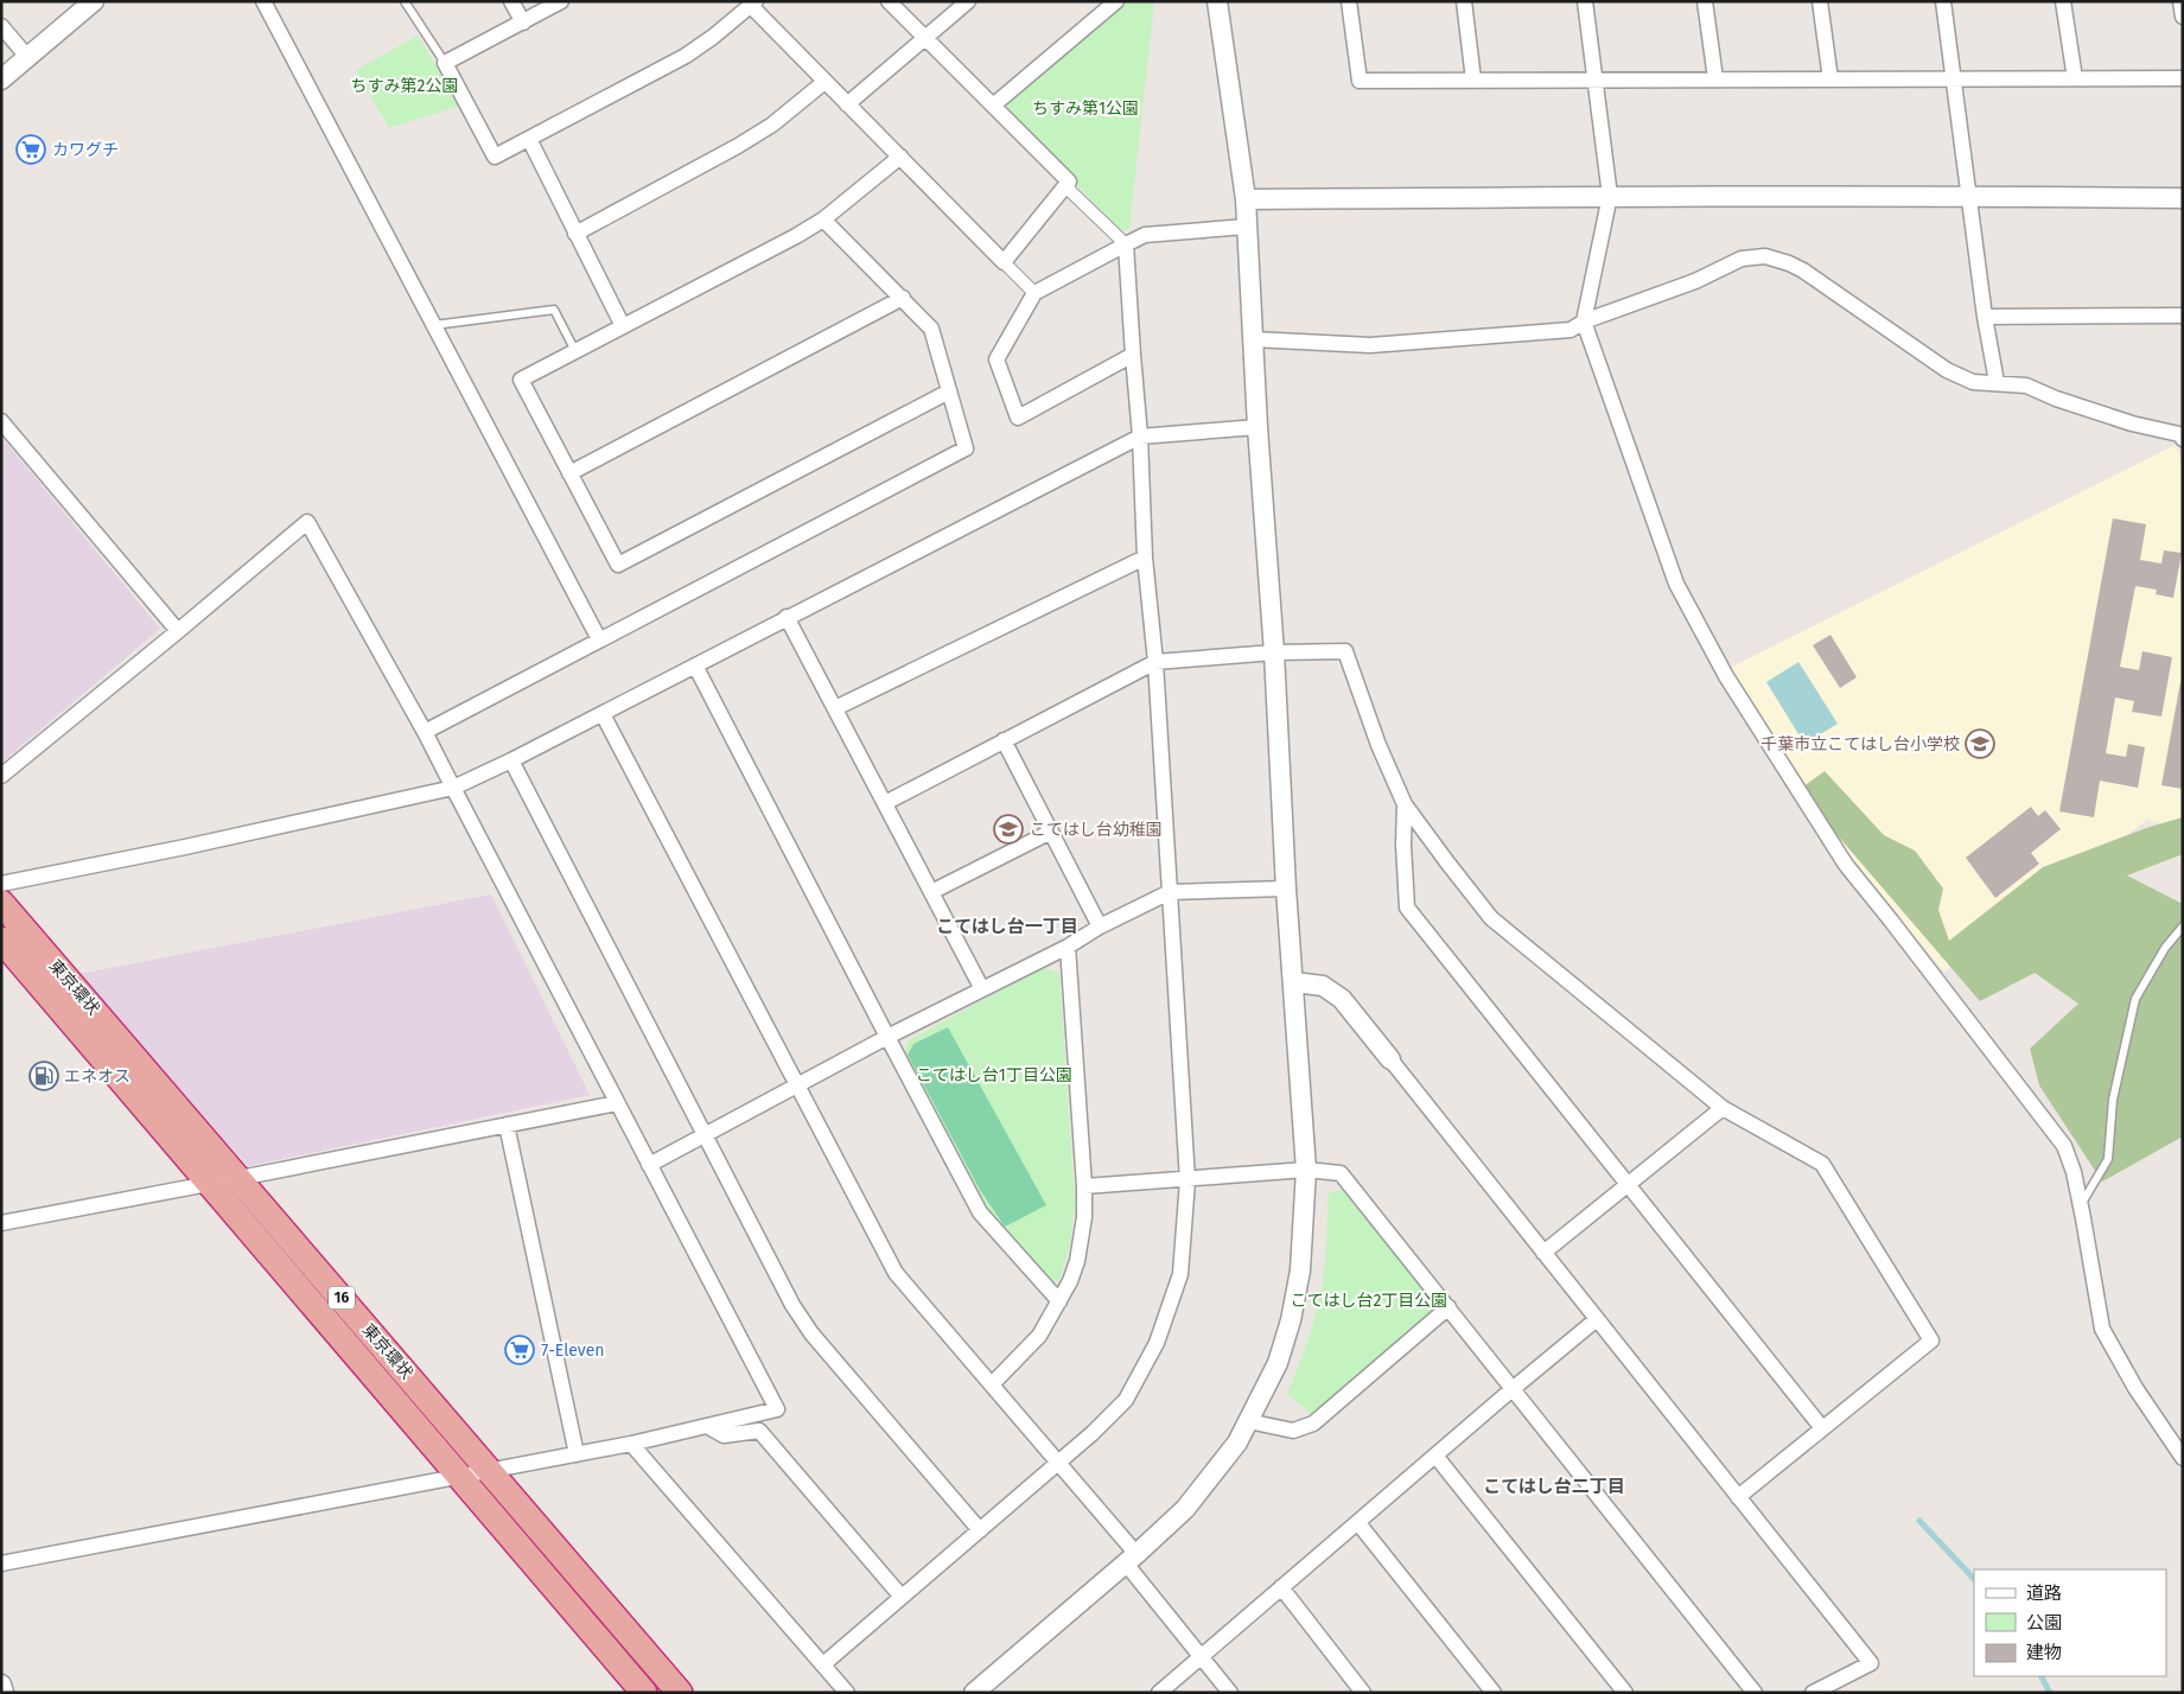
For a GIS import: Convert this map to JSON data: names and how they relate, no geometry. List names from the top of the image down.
{
  "streets": {
    "highway": ["東京環状", "16"]
  },
  "districts": ["こてはし台一丁目", "こてはし台二丁目"],
  "parks": [
    "ちすみ第2公園",
    "ちすみ第1公園",
    "こてはし台1丁目公園",
    "こてはし台2丁目公園"
  ],
  "places": {
    "supermarket": ["カワグチ", "7-Eleven"],
    "school or university": ["千葉市立こてはし台小学校", "こてはし台幼稚園"],
    "fuel station": ["エネオス"]
  },
  "legend": ["道路", "公園", "建物"]
}
